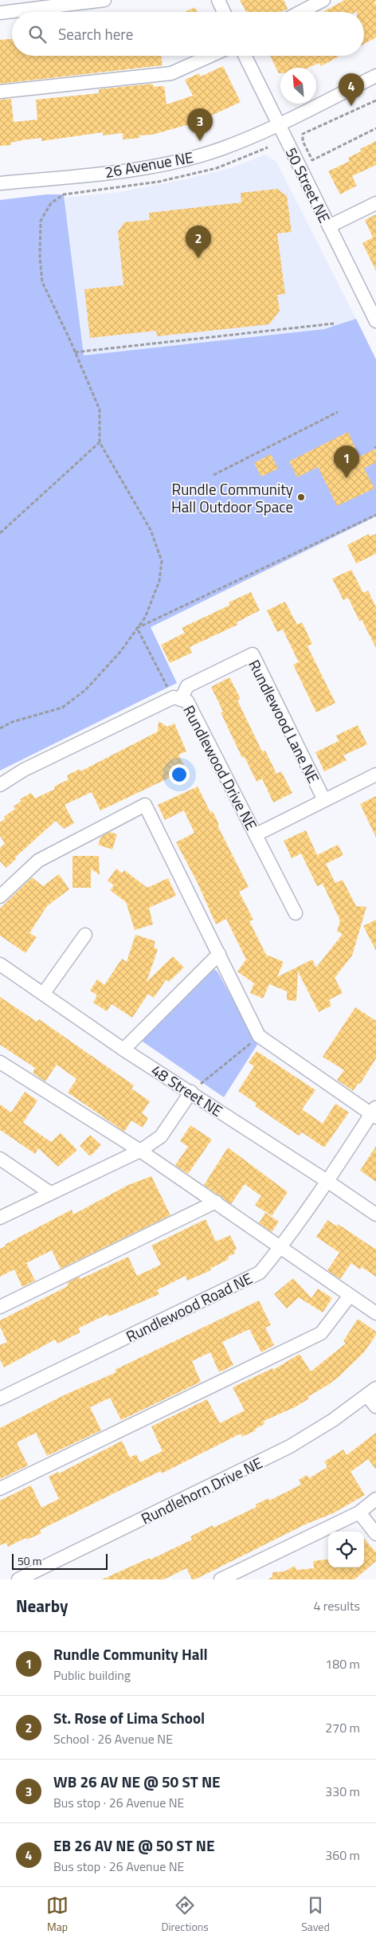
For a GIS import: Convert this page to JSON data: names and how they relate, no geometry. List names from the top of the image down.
{
  "streets": {
    "street": [
      "26 Avenue NE",
      "50 Street NE",
      "Rundlewood Lane NE",
      "Rundlewood Drive NE",
      "48 Street NE",
      "Rundlewood Road NE",
      "Rundlehorn Drive NE"
    ]
  },
  "crossings": [
    ["26 Avenue NE", "50 Street NE"],
    ["Rundlewood Lane NE", "Rundlewood Drive NE"],
    ["48 Street NE", "Rundlewood Road NE"]
  ],
  "places": ["Rundle Community Hall Outdoor Space"],
  "scale_bar": "50 m",
  "north": "top left",
  "page": {
    "search": "Search here",
    "pins": [
      "4",
      "3",
      "2",
      "1"
    ],
    "scale": "50 m",
    "heading": ["Nearby", "4 results"],
    "list": [
      {
        "mark": "1",
        "name": "Rundle Community Hall",
        "note": "Public building",
        "value": "180 m"
      },
      {
        "mark": "2",
        "name": "St. Rose of Lima School",
        "note": "School · 26 Avenue NE",
        "value": "270 m"
      },
      {
        "mark": "3",
        "name": "WB 26 AV NE @ 50 ST NE",
        "note": "Bus stop · 26 Avenue NE",
        "value": "330 m"
      },
      {
        "mark": "4",
        "name": "EB 26 AV NE @ 50 ST NE",
        "note": "Bus stop · 26 Avenue NE",
        "value": "360 m"
      }
    ],
    "nav": ["Map", "Directions", "Saved"]
  }
}
